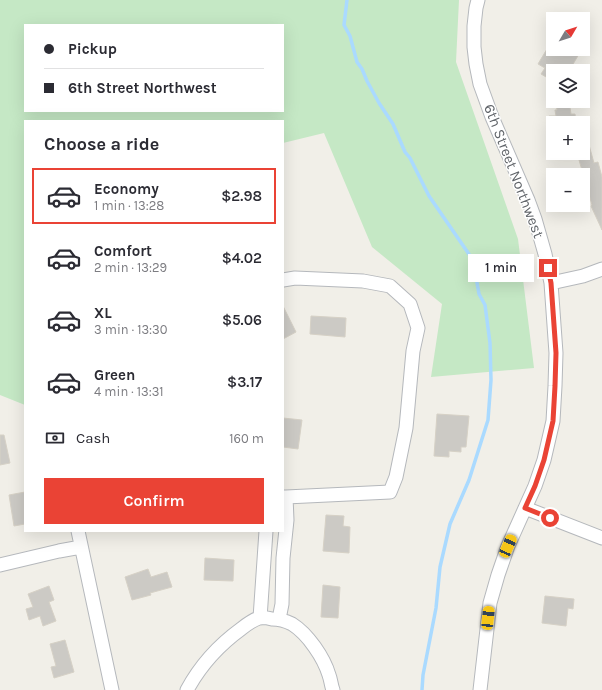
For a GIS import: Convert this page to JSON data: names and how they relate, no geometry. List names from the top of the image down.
{
  "streets": {
    "street": ["6th Street Northwest"]
  },
  "north": "top right",
  "page": {
    "map_buttons": ["+", "−"],
    "banner": ["Pickup", "6th Street Northwest"],
    "heading": "Choose a ride",
    "list": [
      {
        "name": "Economy",
        "note": "1 min · 13:28",
        "value": "$2.98"
      },
      {
        "name": "Comfort",
        "note": "2 min · 13:29",
        "value": "$4.02"
      },
      {
        "name": "XL",
        "note": "3 min · 13:30",
        "value": "$5.06"
      },
      {
        "name": "Green",
        "note": "4 min · 13:31",
        "value": "$3.17"
      }
    ],
    "bubble": "1 min",
    "pay": ["Cash", "160 m"],
    "buttons": "Confirm"
  }
}
